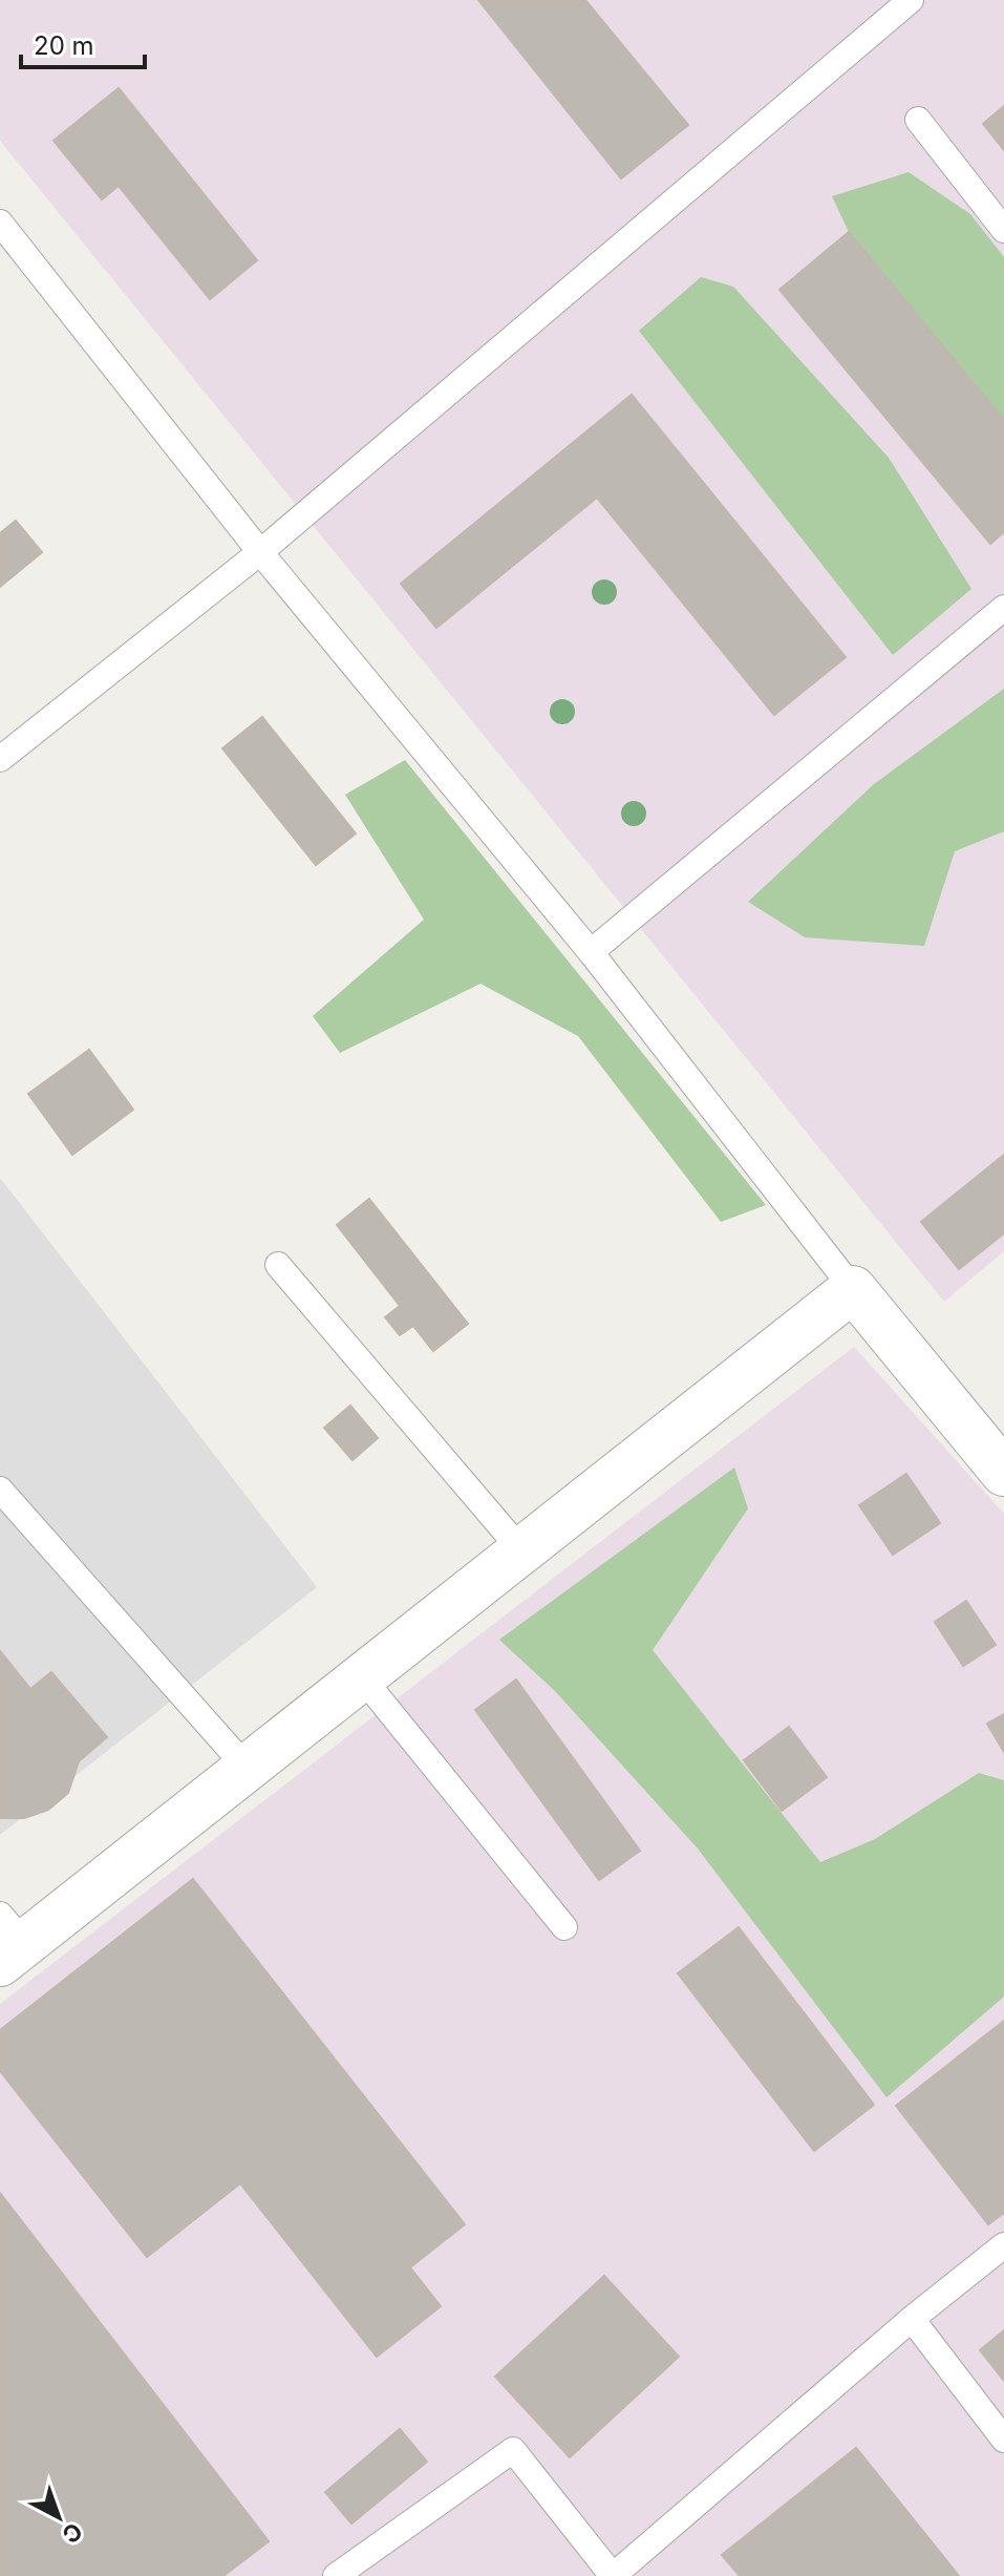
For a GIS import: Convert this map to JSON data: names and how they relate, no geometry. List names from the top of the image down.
{
  "scale_bar": "20 m",
  "north": "bottom right"
}
